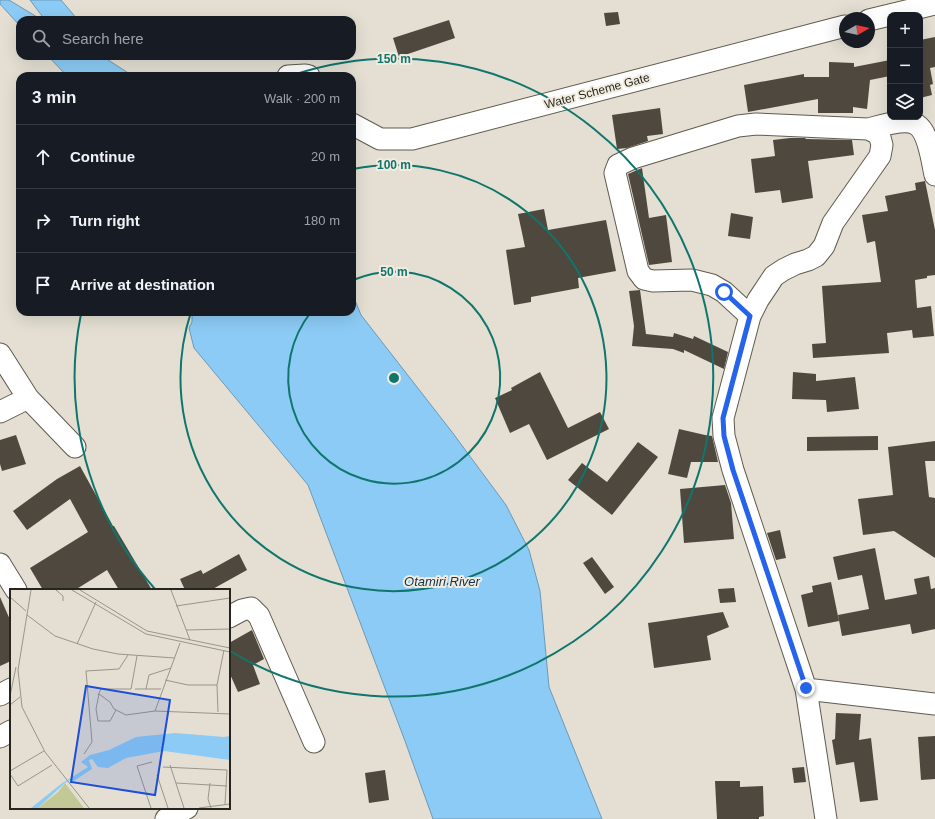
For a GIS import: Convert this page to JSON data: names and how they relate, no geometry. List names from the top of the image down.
{
  "streets": {
    "street": ["Water Scheme Gate"]
  },
  "water": ["Otamiri River"],
  "north": "right",
  "page": {
    "map_buttons": ["+", "−"],
    "search": "Search here",
    "heading": ["3 min", "Walk · 200 m"],
    "list": [
      ["Continue", "20 m"],
      ["Turn right", "180 m"],
      "Arrive at destination"
    ]
  },
  "rings": ["150 m", "100 m", "50 m"]
}
